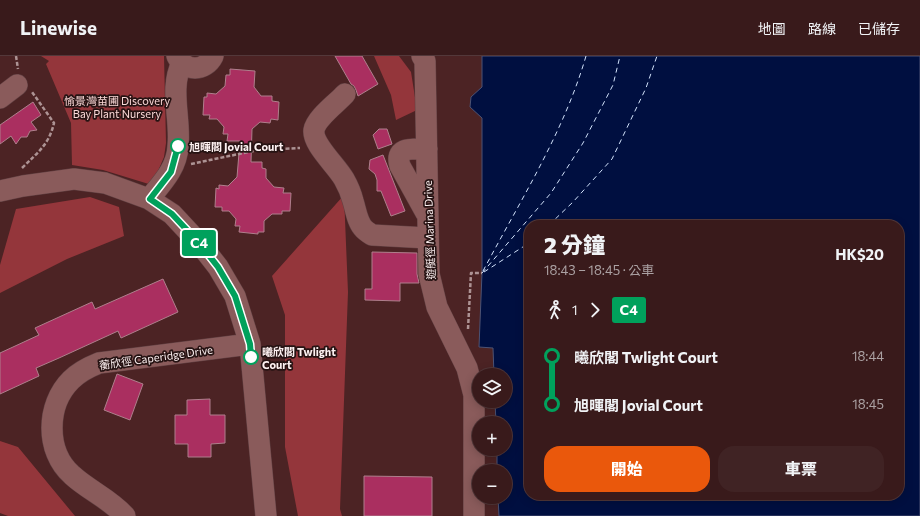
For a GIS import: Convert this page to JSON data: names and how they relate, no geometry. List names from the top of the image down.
{
  "streets": {
    "street": ["遊艇徑 Marina Drive", "蘅欣徑 Caperidge Drive"]
  },
  "parks": ["愉景灣苗圃 Discovery Bay Plant Nursery"],
  "places": ["旭暉閣 Jovial Court", "曦欣閣 Twlight Court"],
  "lines": ["bus line C4"],
  "page": {
    "header": "Linewise",
    "nav": ["地圖", "路線", "已儲存"],
    "on_map": "C4",
    "heading": ["2 分鐘", "18:43 – 18:45 · 公車", "HK$20"],
    "legs": ["1", "C4"],
    "list": [
      {
        "name": "曦欣閣 Twlight Court",
        "value": "18:44"
      },
      {
        "name": "旭暉閣 Jovial Court",
        "value": "18:45"
      }
    ],
    "map_buttons": ["+", "−"],
    "buttons": ["開始", "車票"]
  }
}
